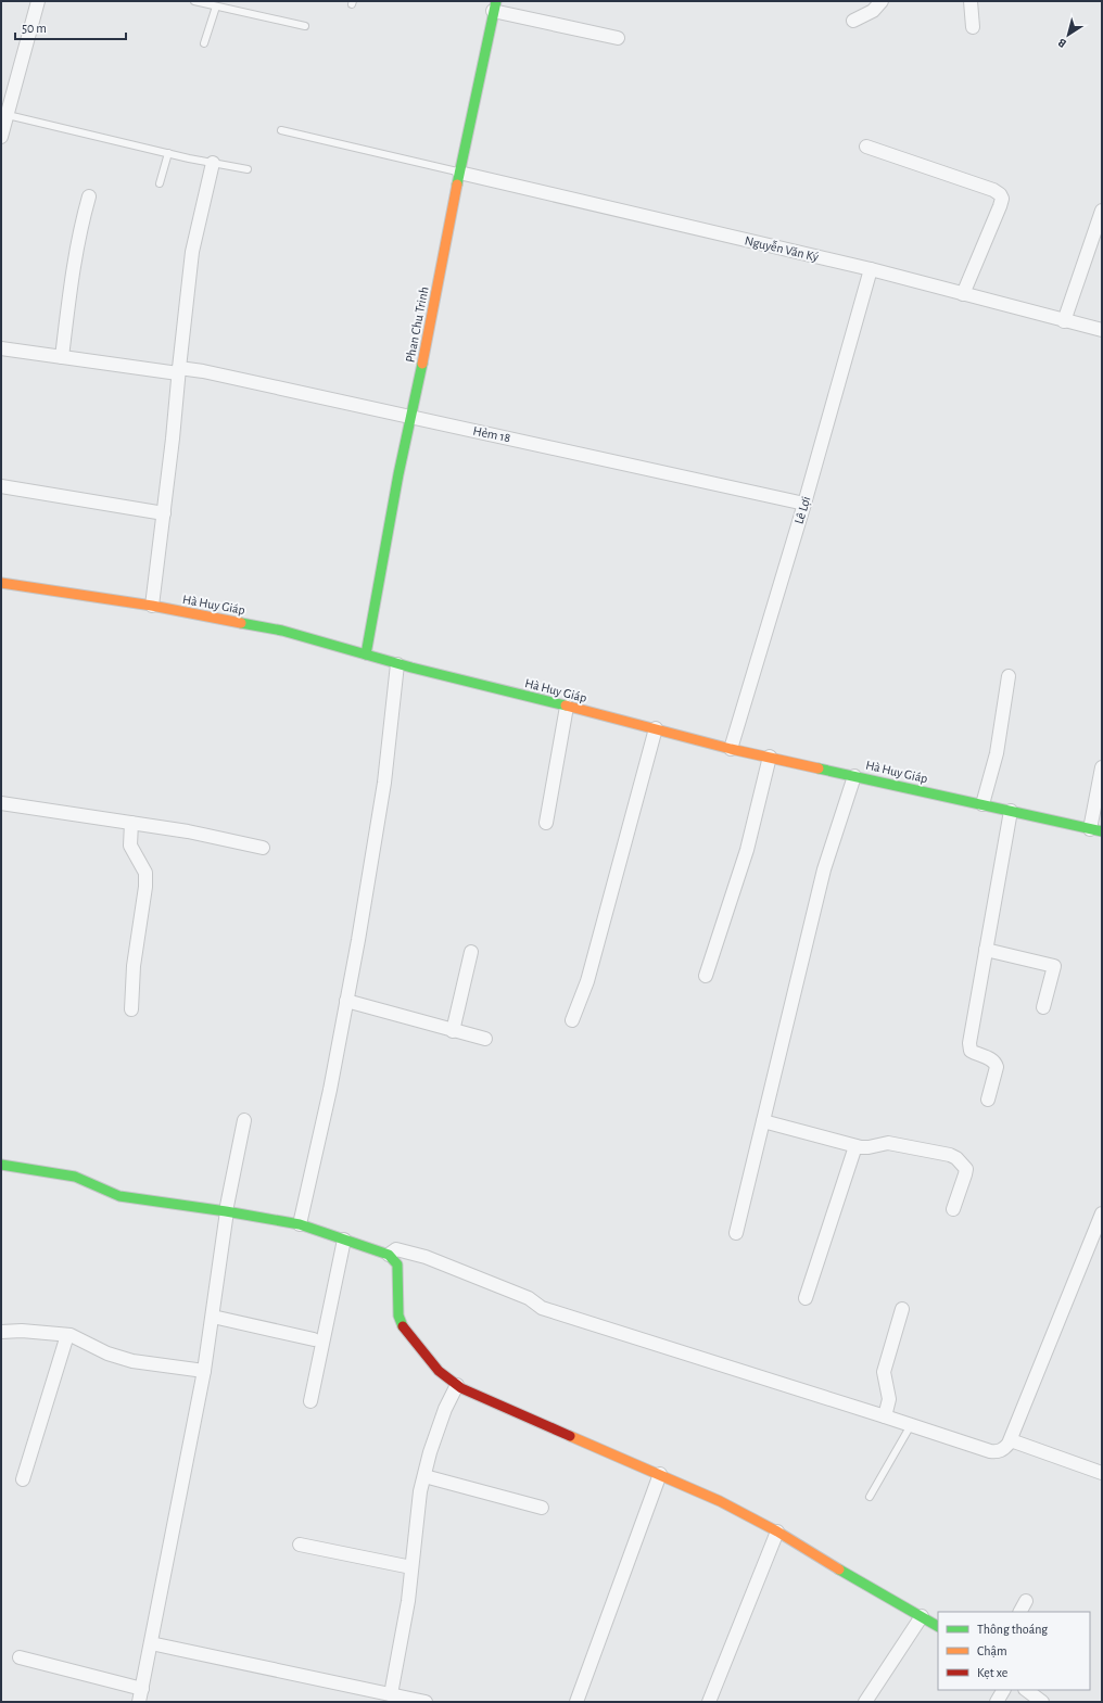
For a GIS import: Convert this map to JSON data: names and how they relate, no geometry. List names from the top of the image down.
{
  "streets": {
    "street": [
      "Nguyễn Văn Ký",
      "Phan Chu Trinh",
      "Hẻm 18",
      "Lê Lợi",
      "Hà Huy Giáp"
    ]
  },
  "crossings": [
    ["Nguyễn Văn Ký", "Phan Chu Trinh"],
    ["Nguyễn Văn Ký", "Lê Lợi"],
    ["Phan Chu Trinh", "Hẻm 18"],
    ["Phan Chu Trinh", "Hà Huy Giáp"],
    ["Hẻm 18", "Lê Lợi"],
    ["Lê Lợi", "Hà Huy Giáp"]
  ],
  "legend": ["Thông thoáng", "Chậm", "Kẹt xe"],
  "scale_bar": "50 m",
  "north": "bottom left"
}
